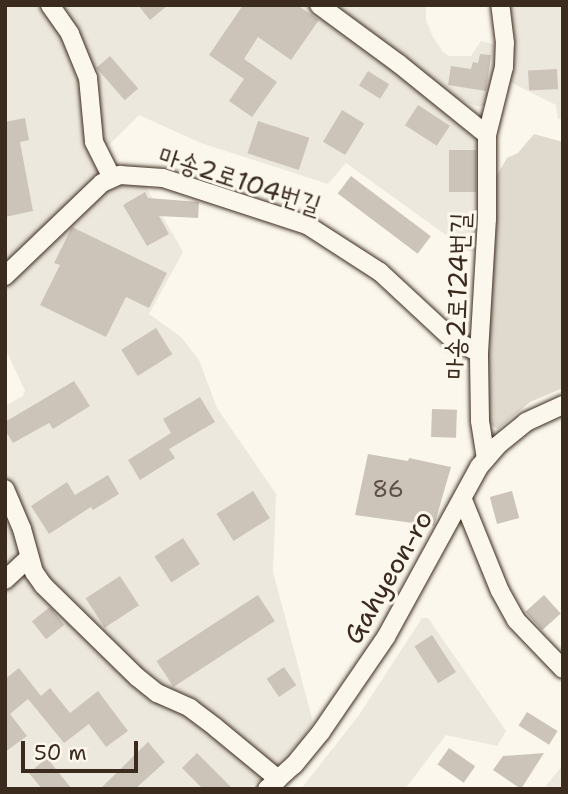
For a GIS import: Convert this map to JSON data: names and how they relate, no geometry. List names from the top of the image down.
{
  "streets": {
    "street": ["마송2로104번길", "마송2로124번길", "Gahyeon-ro"]
  },
  "crossings": [
    ["마송2로104번길", "마송2로124번길"],
    ["마송2로124번길", "Gahyeon-ro"]
  ],
  "house_numbers": ["86"],
  "scale_bar": "50 m"
}
